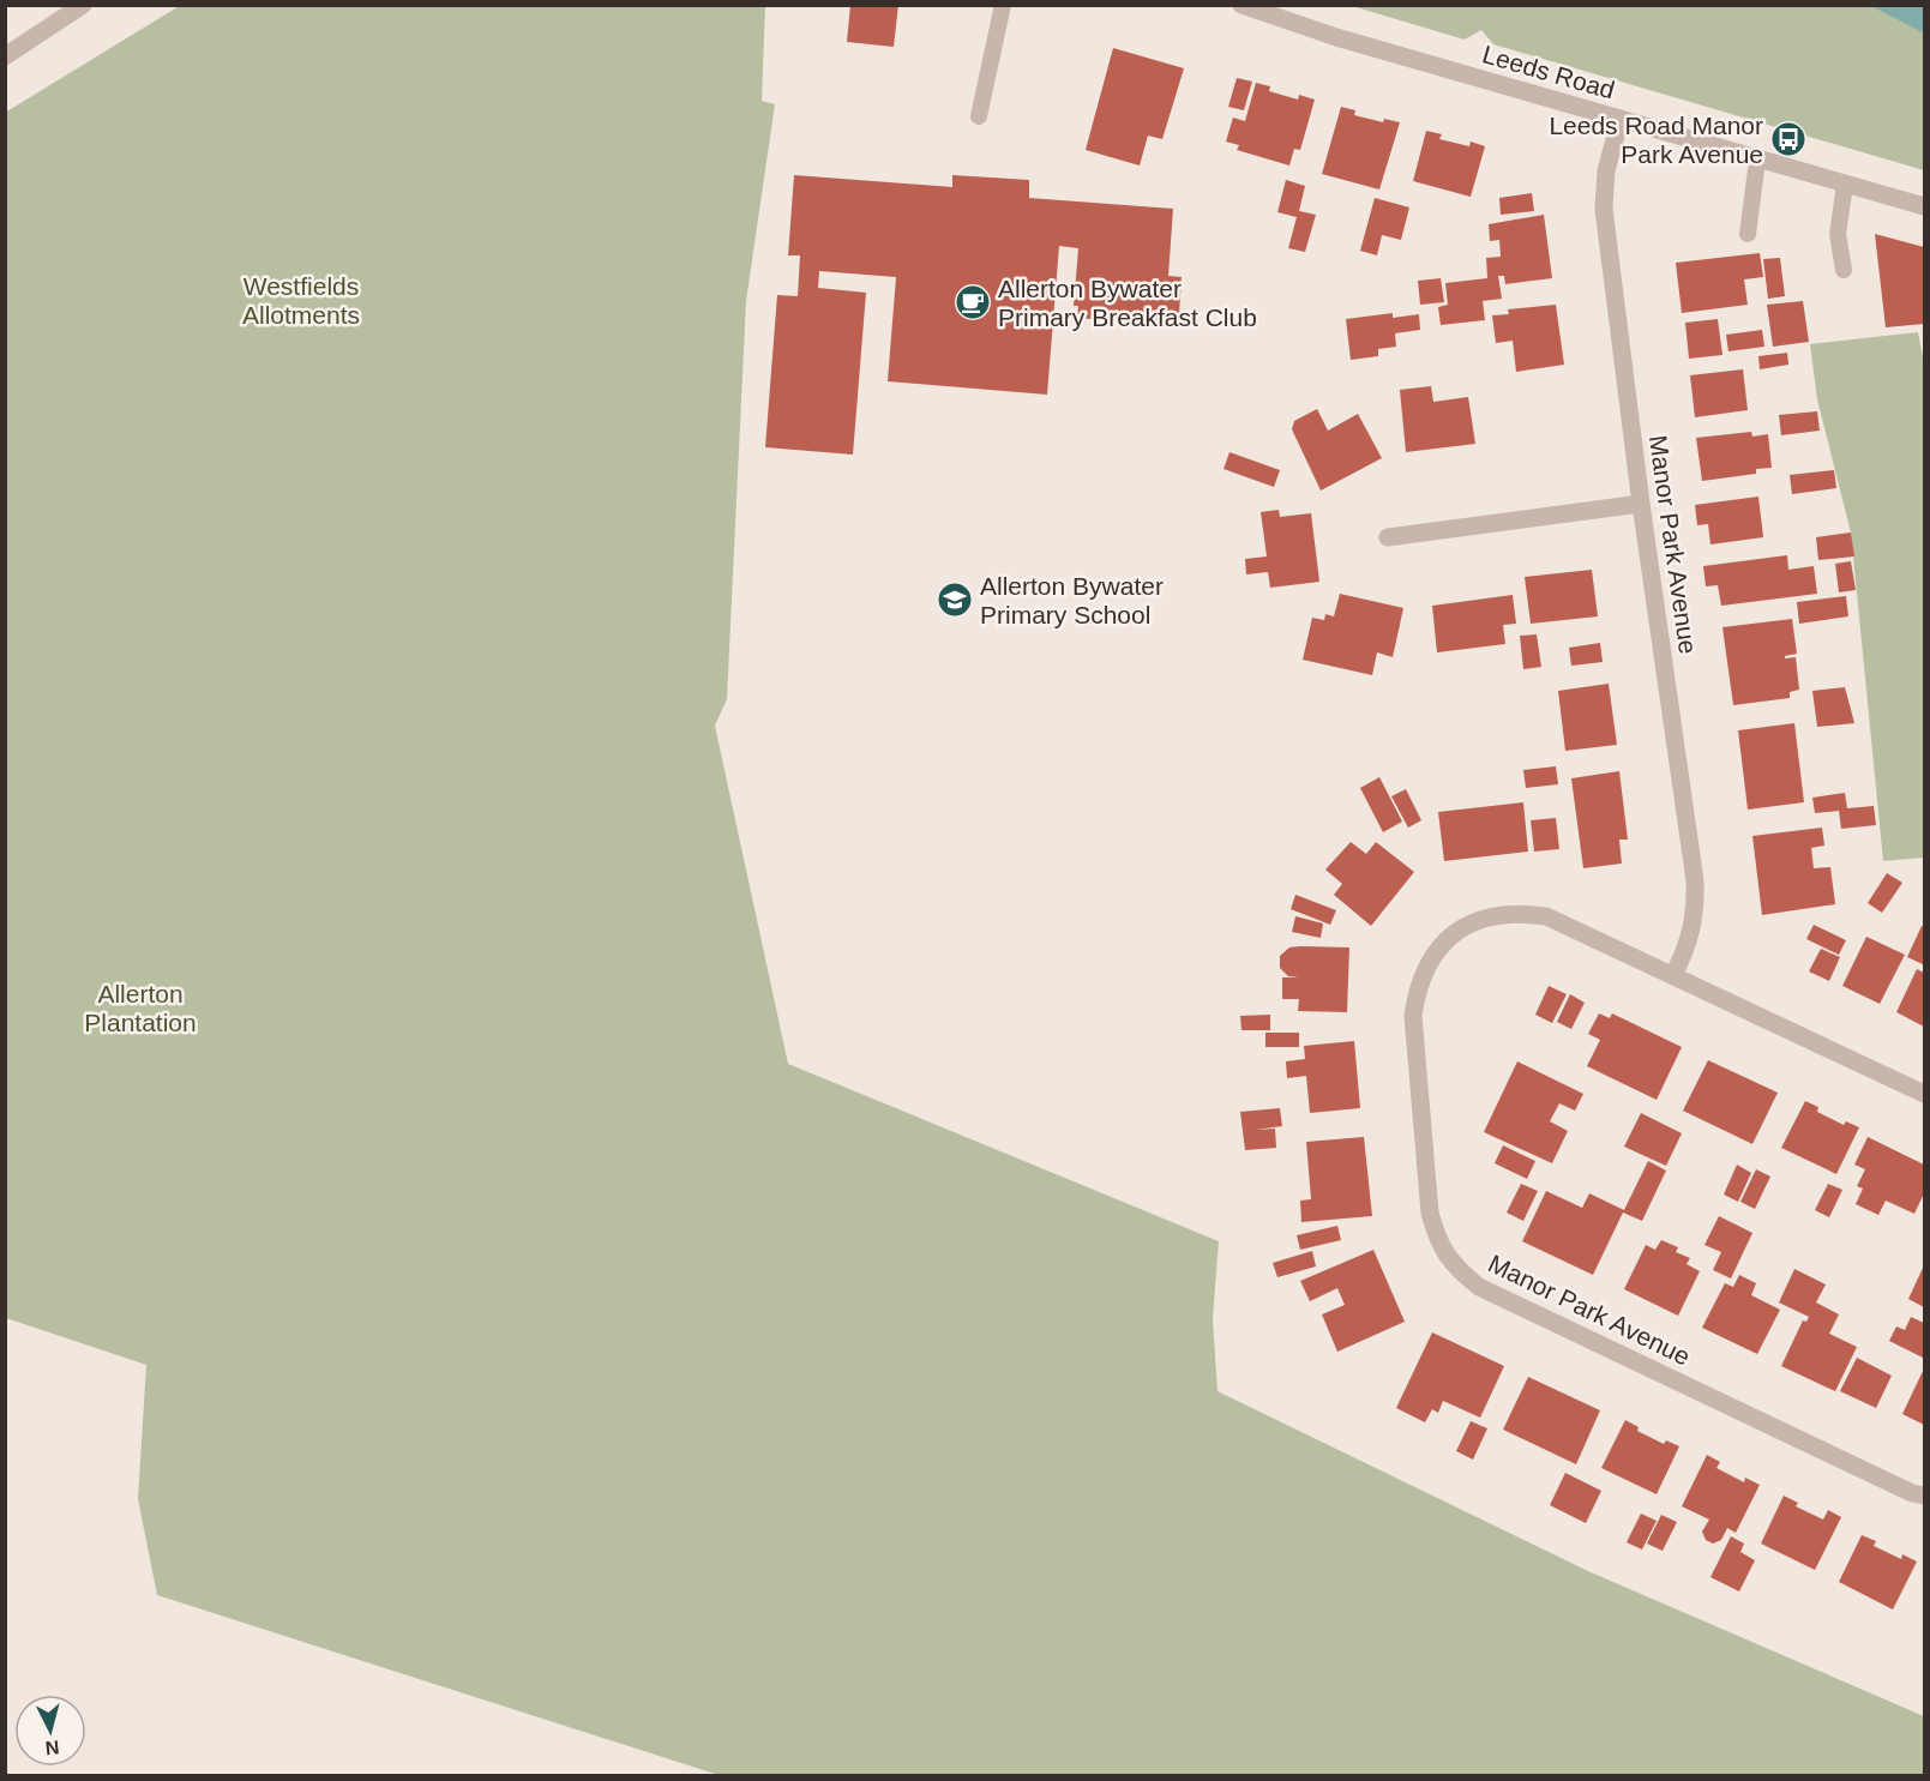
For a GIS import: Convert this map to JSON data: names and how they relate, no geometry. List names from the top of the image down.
{
  "streets": {
    "street": ["Leeds Road", "Manor Park Avenue"]
  },
  "crossings": [
    ["Leeds Road", "Manor Park Avenue"]
  ],
  "parks": ["Westfields Allotments", "Allerton Plantation"],
  "places": {
    "bus stop": ["Leeds Road Manor Park Avenue"],
    "cafe": ["Allerton Bywater Primary Breakfast Club"],
    "school or university": ["Allerton Bywater Primary School"]
  },
  "north": "bottom"
}
